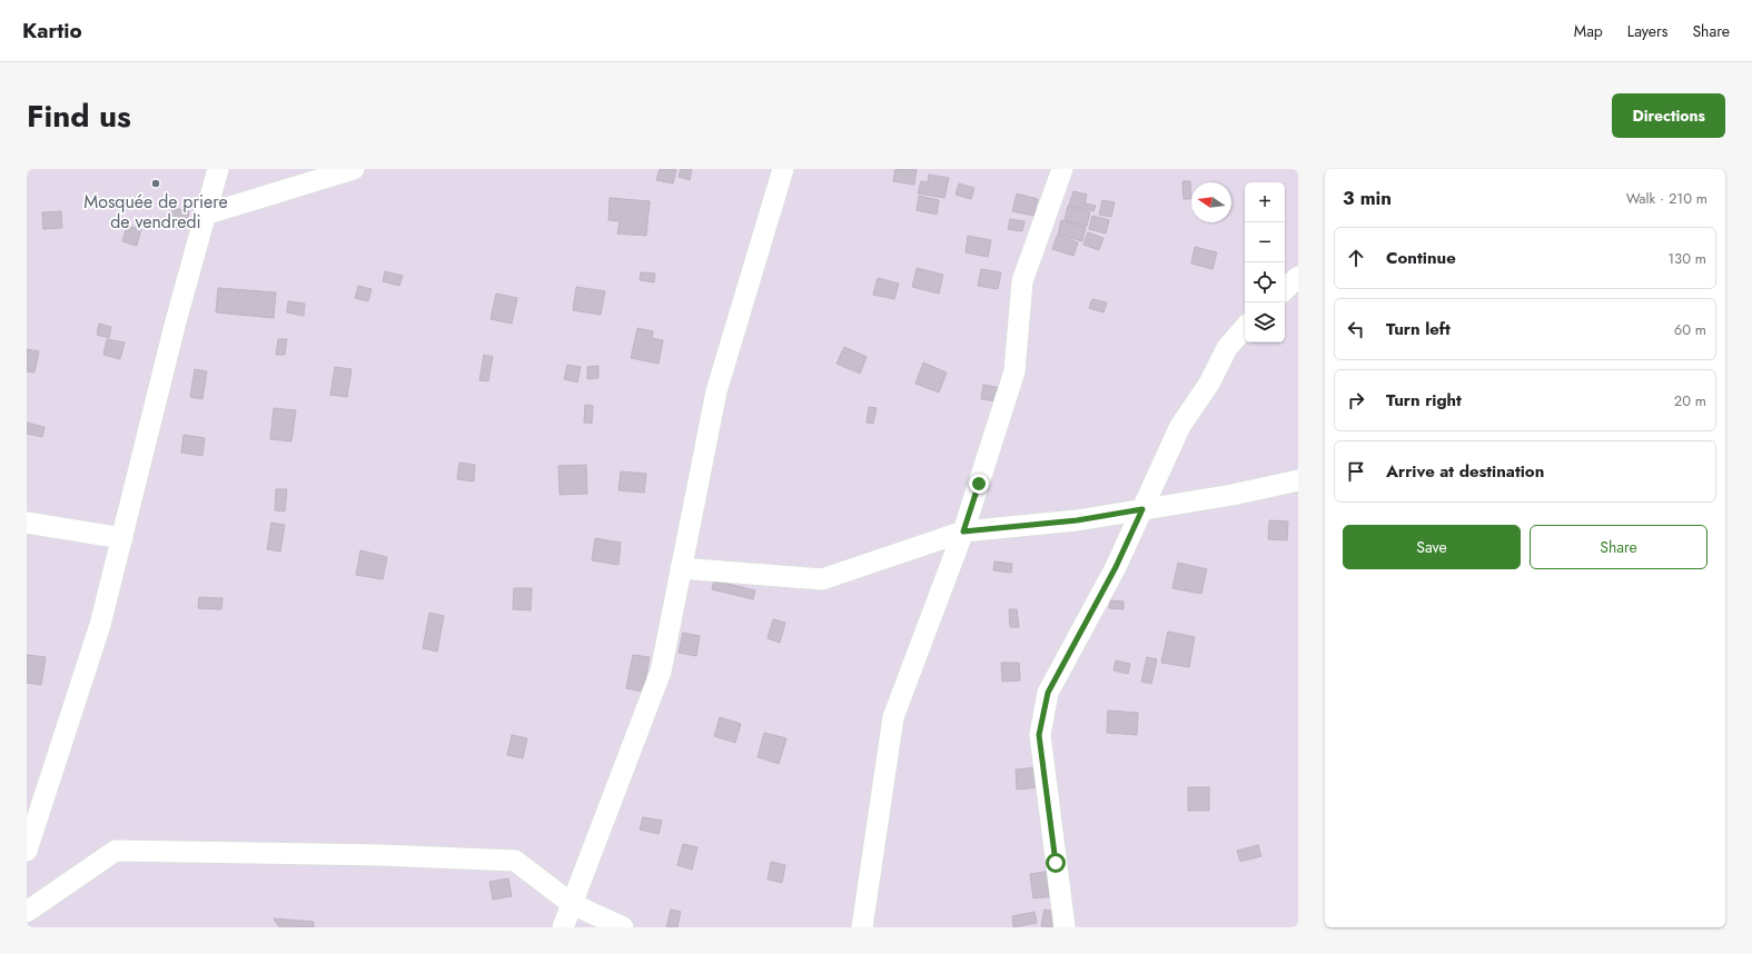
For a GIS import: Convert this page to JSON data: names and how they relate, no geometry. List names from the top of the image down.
{
  "places": ["Mosquée de priere de vendredi"],
  "north": "left",
  "page": {
    "header": "Kartio",
    "nav": ["Map", "Layers", "Share"],
    "title": "Find us",
    "buttons": [
      "Directions",
      ["Save", "Share"]
    ],
    "heading": ["3 min", "Walk · 210 m"],
    "map_buttons": ["+", "−"],
    "list": [
      ["Continue", "130 m"],
      ["Turn left", "60 m"],
      ["Turn right", "20 m"],
      "Arrive at destination"
    ]
  }
}
